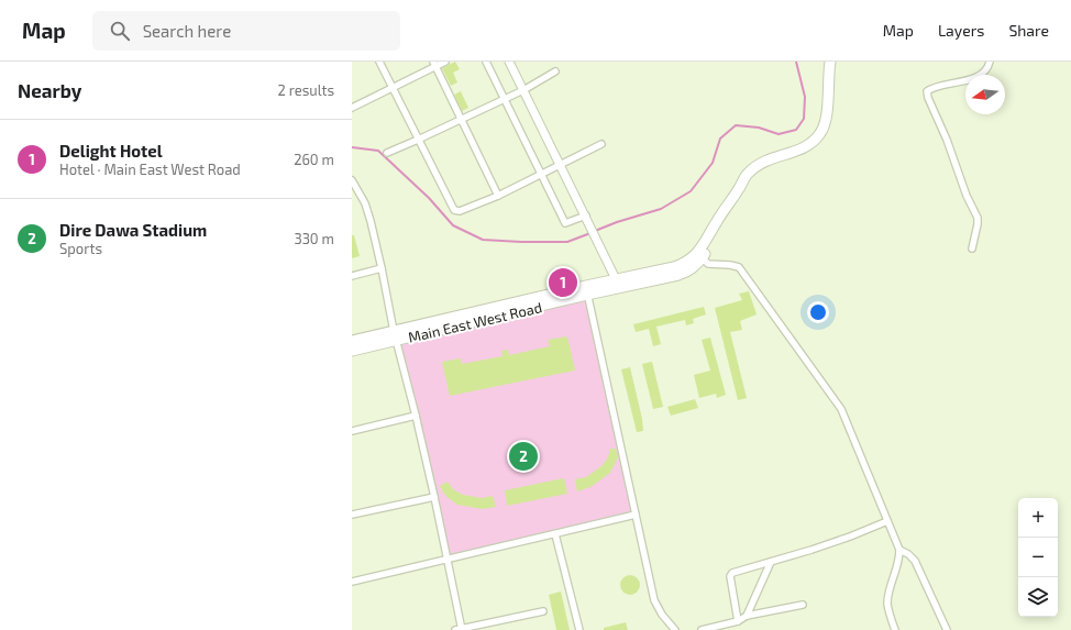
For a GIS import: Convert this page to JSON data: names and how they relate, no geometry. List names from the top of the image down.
{
  "streets": {
    "main road": ["Main East West Road"]
  },
  "north": "left",
  "page": {
    "header": "Map",
    "search": "Search here",
    "nav": ["Map", "Layers", "Share"],
    "heading": ["Nearby", "2 results"],
    "list": [
      {
        "mark": "1",
        "name": "Delight Hotel",
        "note": "Hotel · Main East West Road",
        "value": "260 m"
      },
      {
        "mark": "2",
        "name": "Dire Dawa Stadium",
        "note": "Sports",
        "value": "330 m"
      }
    ],
    "pins": ["1", "2"],
    "map_buttons": ["+", "−"]
  }
}
